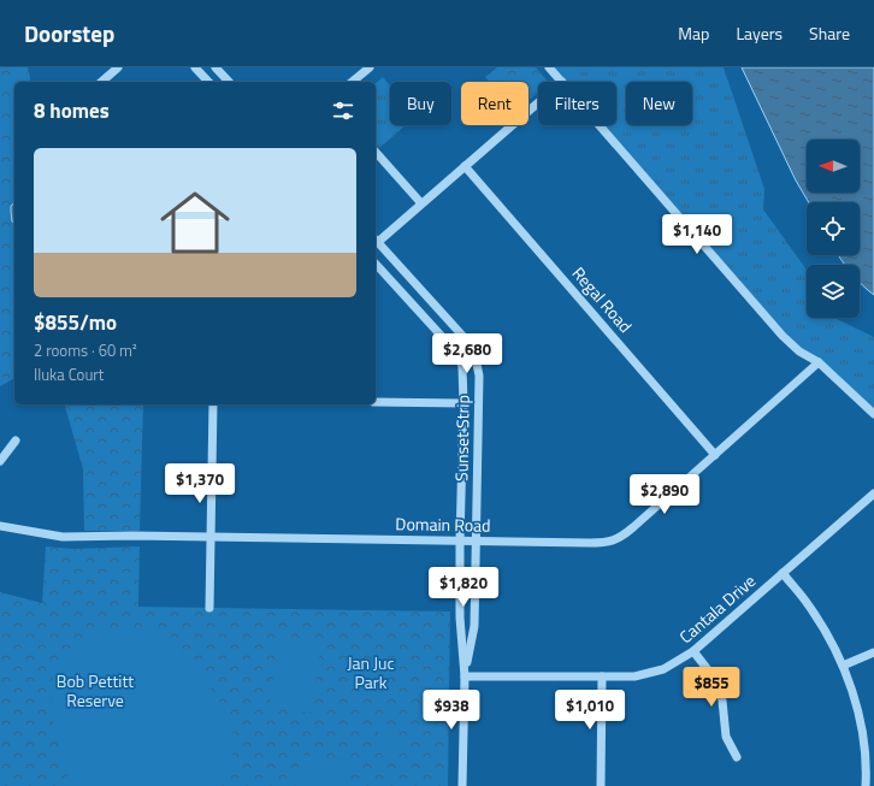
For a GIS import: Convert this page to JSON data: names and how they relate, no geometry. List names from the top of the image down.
{
  "streets": {
    "street": [
      "Regal Road",
      "Sunset Strip",
      "Domain Road",
      "Cantala Drive"
    ]
  },
  "crossings": [
    ["Regal Road", "Domain Road"],
    ["Sunset Strip", "Domain Road"],
    ["Sunset Strip", "Cantala Drive"]
  ],
  "parks": ["Jan Juc Park", "Bob Pettitt Reserve"],
  "north": "left",
  "page": {
    "header": "Doorstep",
    "nav": ["Map", "Layers", "Share"],
    "chip": [
      "Buy",
      "Rent",
      "Filters",
      "New"
    ],
    "heading": "8 homes",
    "list": [
      {
        "name": "$855/mo",
        "note": "2 rooms · 60 m² · Iluka Court"
      }
    ],
    "price": [
      "$1,140",
      "$2,680",
      "$1,370",
      "$2,890",
      "$1,820",
      "$855",
      "$938",
      "$1,010"
    ]
  }
}
